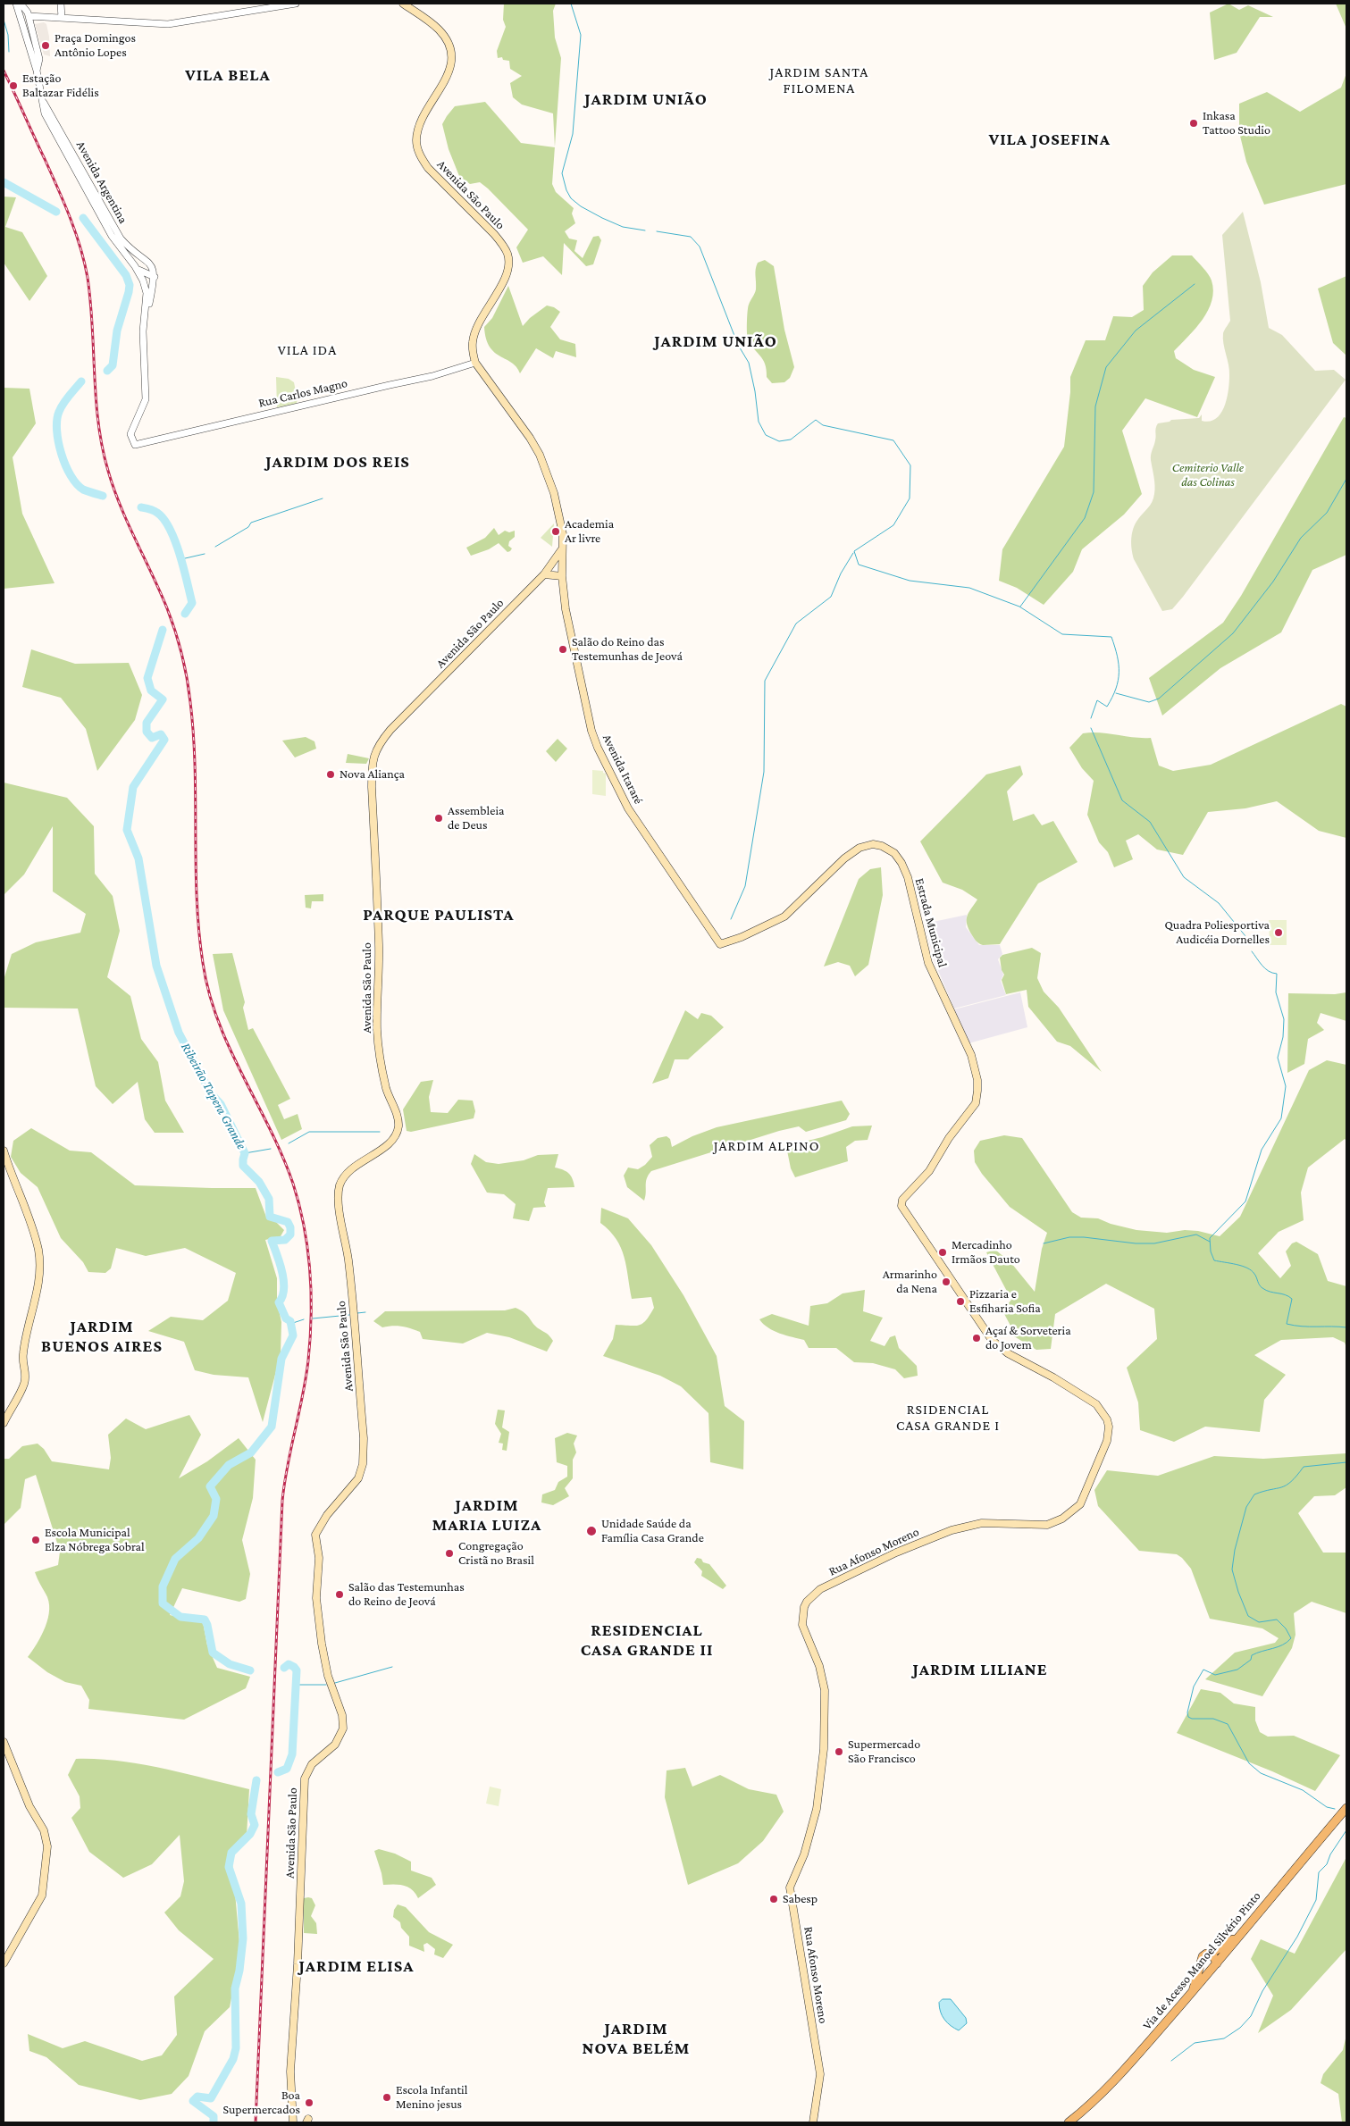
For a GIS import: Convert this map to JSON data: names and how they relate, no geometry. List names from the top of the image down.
{
  "streets": {
    "main road": [
      "Avenida São Paulo",
      "Avenida Itararé",
      "Estrada Municipal",
      "Rua Afonso Moreno",
      "Via de Acesso Manoel Silvério Pinto"
    ],
    "street": ["Avenida Argentina", "Rua Carlos Magno"]
  },
  "crossings": [
    ["Avenida São Paulo", "Rua Carlos Magno"],
    ["Avenida São Paulo", "Avenida Itararé"],
    ["Avenida Itararé", "Estrada Municipal"],
    ["Estrada Municipal", "Rua Afonso Moreno"]
  ],
  "districts": [
    "JARDIM SANTA FILOMENA",
    "VILA BELA",
    "JARDIM UNIÃO",
    "VILA JOSEFINA",
    "JARDIM UNIÃO",
    "VILA IDA",
    "JARDIM DOS REIS",
    "PARQUE PAULISTA",
    "JARDIM ALPINO",
    "JARDIM BUENOS AIRES",
    "RSIDENCIAL CASA GRANDE I",
    "JARDIM MARIA LUIZA",
    "RESIDENCIAL CASA GRANDE II",
    "JARDIM LILIANE",
    "JARDIM ELISA",
    "JARDIM NOVA BELÉM"
  ],
  "water": ["Ribeirão Tapera Grande"],
  "parks": ["Cemiterio Valle das Colinas"],
  "places": [
    "Praça Domingos Antônio Lopes",
    "Estação Baltazar Fidélis",
    "Inkasa Tattoo Studio",
    "Academia Ar livre",
    "Salão do Reino das Testemunhas de Jeová",
    "Nova Aliança",
    "Assembleia de Deus",
    "Quadra Poliesportiva Audicéia Dornelles",
    "Mercadinho Irmãos Dauto",
    "Armarinho da Nena",
    "Pizzaria e Esfiharia Sofia",
    "Açaí & Sorveteria do Jovem",
    "Unidade Saúde da Família Casa Grande",
    "Escola Municipal Elza Nóbrega Sobral",
    "Congregação Cristã no Brasil",
    "Salão das Testemunhas do Reino de Jeová",
    "Supermercado São Francisco",
    "Sabesp",
    "Escola Infantil Menino jesus",
    "Boa Supermercados"
  ]
}
